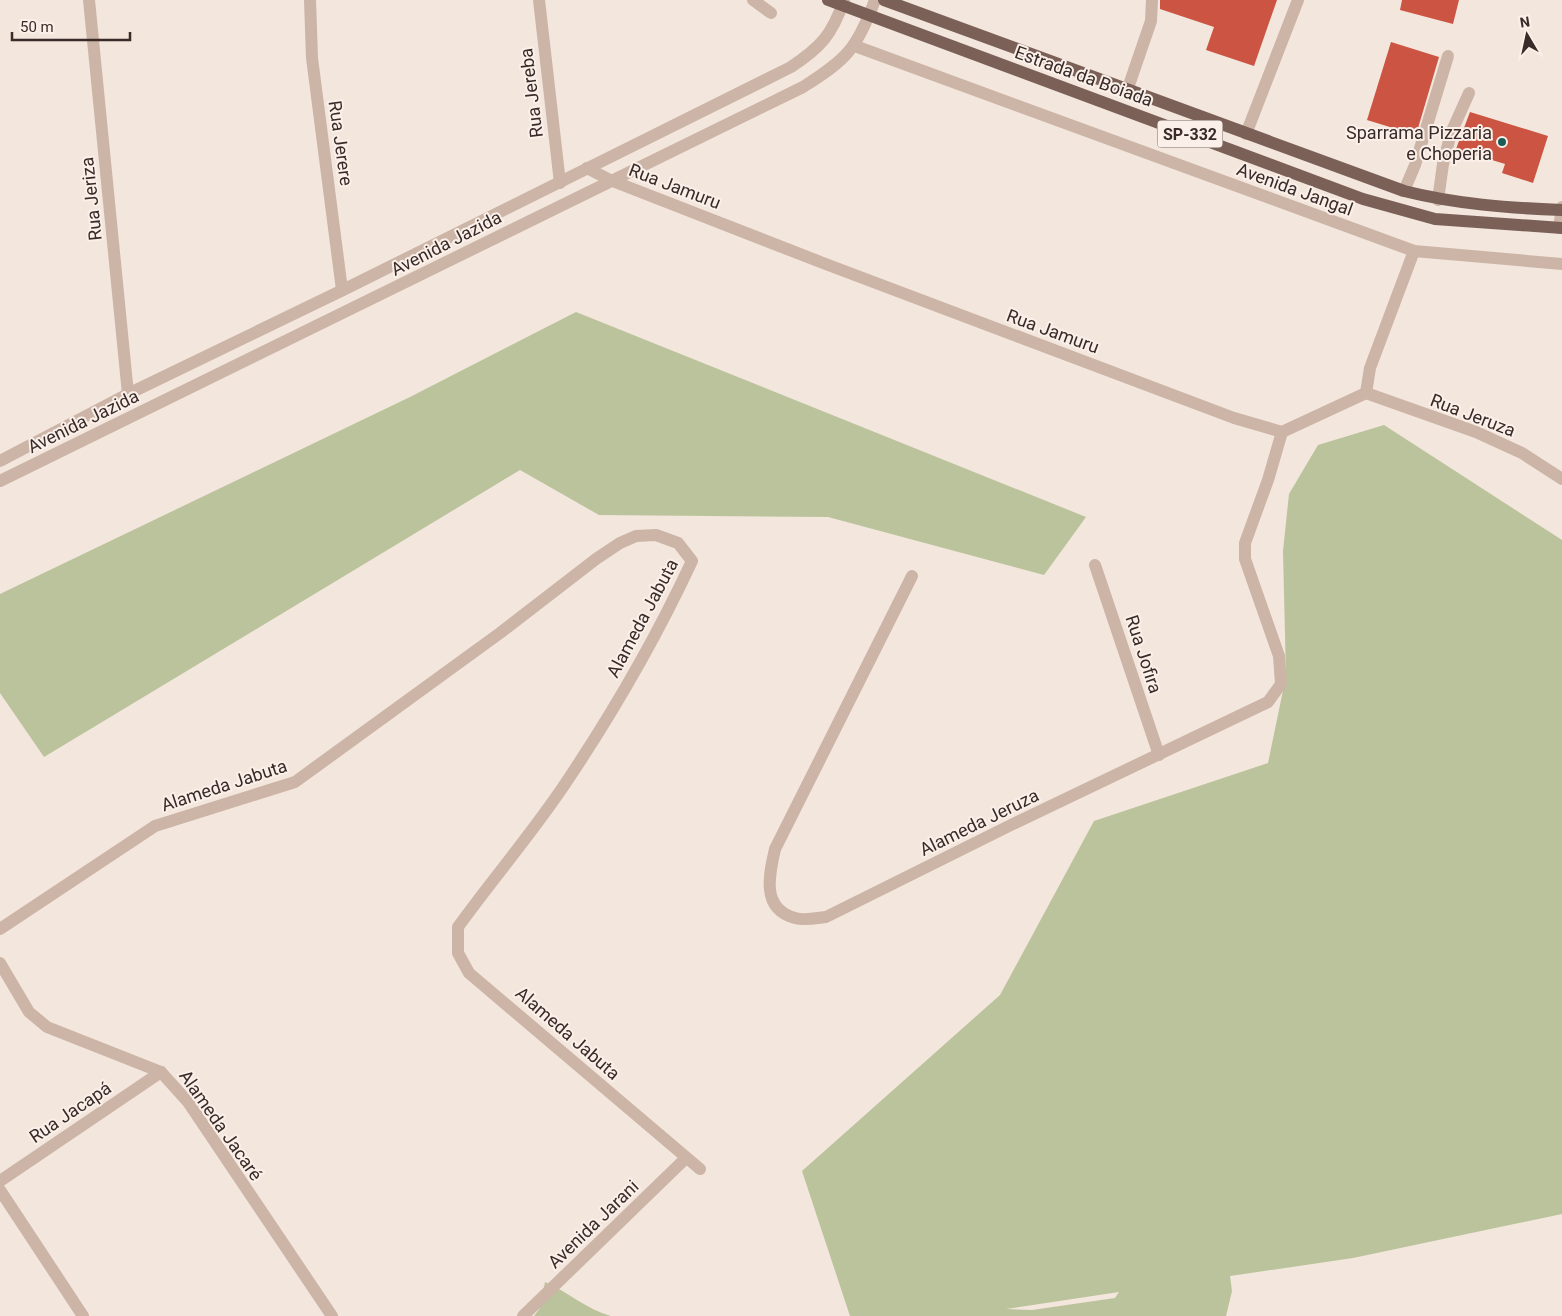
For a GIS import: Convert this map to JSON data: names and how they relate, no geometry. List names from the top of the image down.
{
  "streets": {
    "main road": ["Estrada da Boiada", "SP-332"],
    "street": [
      "Rua Jereba",
      "Rua Jerere",
      "Rua Jamuru",
      "Avenida Jangal",
      "Rua Jeriza",
      "Avenida Jazida",
      "Rua Jeruza",
      "Alameda Jabuta",
      "Rua Jofira",
      "Alameda Jeruza",
      "Rua Jacapá",
      "Alameda Jacaré",
      "Avenida Jarani"
    ]
  },
  "crossings": [
    ["Estrada da Boiada", "Avenida Jazida"],
    ["Rua Jereba", "Avenida Jazida"],
    ["Rua Jerere", "Avenida Jazida"],
    ["Rua Jamuru", "Avenida Jazida"],
    ["Rua Jamuru", "Alameda Jeruza"],
    ["Avenida Jangal", "Avenida Jazida"],
    ["Rua Jeriza", "Avenida Jazida"],
    ["Alameda Jabuta", "Avenida Jarani"],
    ["Rua Jofira", "Alameda Jeruza"],
    ["Rua Jacapá", "Alameda Jacaré"]
  ],
  "places": ["Sparrama Pizzaria e Choperia"],
  "scale_bar": "50 m",
  "north": "top"
}
